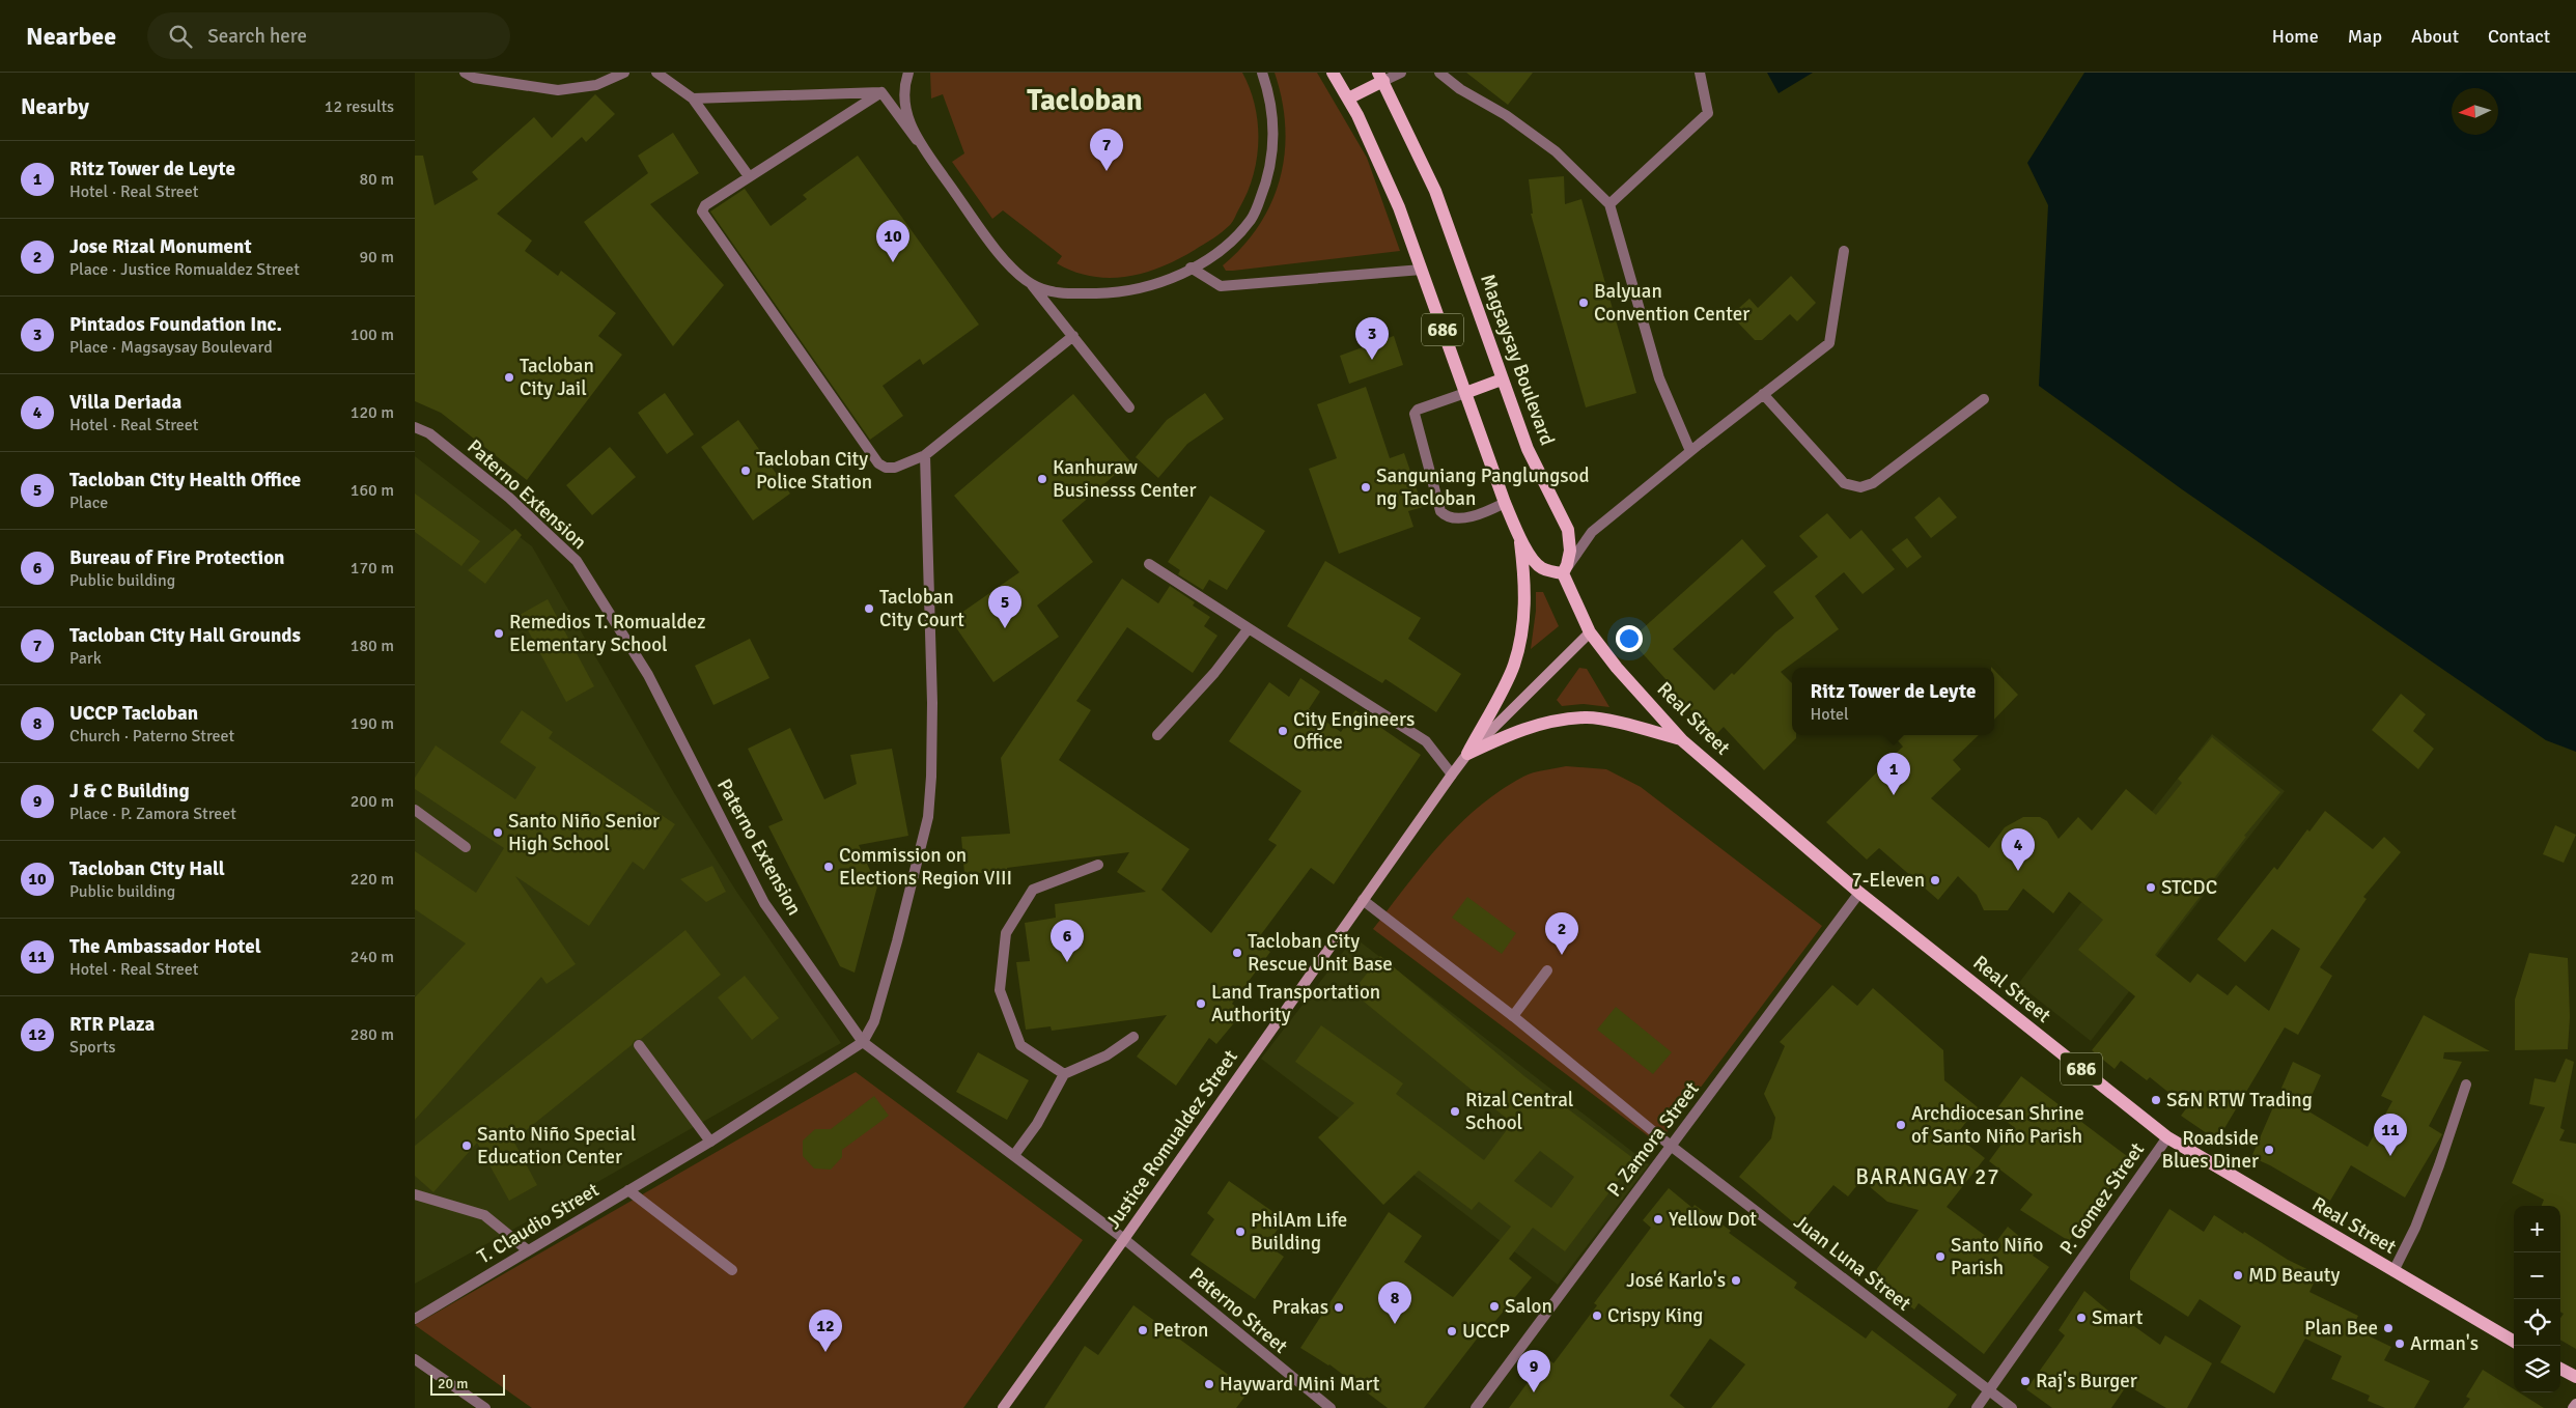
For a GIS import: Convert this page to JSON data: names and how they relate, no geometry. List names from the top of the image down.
{
  "streets": {
    "main road": [
      "686",
      "Magsaysay Boulevard",
      "Real Street",
      "Justice Romualdez Street"
    ],
    "street": [
      "Paterno Extension",
      "P. Zamora Street",
      "P. Gomez Street",
      "T. Claudio Street",
      "Juan Luna Street",
      "Paterno Street"
    ]
  },
  "crossings": [
    ["686", "Magsaysay Boulevard"],
    ["686", "Real Street"],
    ["Magsaysay Boulevard", "Real Street"],
    ["Paterno Extension", "Justice Romualdez Street"],
    ["Paterno Extension", "T. Claudio Street"],
    ["Paterno Extension", "Paterno Street"],
    ["Real Street", "Justice Romualdez Street"],
    ["Real Street", "P. Zamora Street"],
    ["Real Street", "P. Gomez Street"],
    ["Justice Romualdez Street", "Juan Luna Street"],
    ["Justice Romualdez Street", "Paterno Street"],
    ["P. Zamora Street", "Juan Luna Street"],
    ["P. Gomez Street", "Juan Luna Street"]
  ],
  "districts": ["Tacloban", "BARANGAY 27"],
  "places": [
    "Balyuan Convention Center",
    "Tacloban City Jail",
    "Tacloban City Police Station",
    "Kanhuraw Businesss Center",
    "Sanguniang Panglungsod ng Tacloban",
    "Tacloban City Court",
    "Remedios T. Romualdez Elementary School",
    "City Engineers Office",
    "Santo Niño Senior High School",
    "Commission on Elections Region VIII",
    "7-Eleven",
    "STCDC",
    "Tacloban City Rescue Unit Base",
    "Land Transportation Authority",
    "S&N RTW Trading",
    "Rizal Central School",
    "Archdiocesan Shrine of Santo Niño Parish",
    "Santo Niño Special Education Center",
    "Roadside Blues Diner",
    "Yellow Dot",
    "PhilAm Life Building",
    "Santo Niño Parish",
    "MD Beauty",
    "José Karlo's",
    "Salon",
    "Prakas",
    "Crispy King",
    "Smart",
    "Plan Bee",
    "Petron",
    "UCCP",
    "Arman's",
    "Raj's Burger",
    "Hayward Mini Mart"
  ],
  "scale_bar": "20 m",
  "north": "left",
  "page": {
    "header": "Nearbee",
    "search": "Search here",
    "nav": [
      "Home",
      "Map",
      "About",
      "Contact"
    ],
    "heading": ["Nearby", "12 results"],
    "pins": [
      "7",
      "10",
      "3",
      "5",
      "1",
      "4",
      "2",
      "6",
      "11",
      "8",
      "12",
      "9"
    ],
    "list": [
      {
        "mark": "1",
        "name": "Ritz Tower de Leyte",
        "note": "Hotel · Real Street",
        "value": "80 m"
      },
      {
        "mark": "2",
        "name": "Jose Rizal Monument",
        "note": "Place · Justice Romualdez Street",
        "value": "90 m"
      },
      {
        "mark": "3",
        "name": "Pintados Foundation Inc.",
        "note": "Place · Magsaysay Boulevard",
        "value": "100 m"
      },
      {
        "mark": "4",
        "name": "Villa Deriada",
        "note": "Hotel · Real Street",
        "value": "120 m"
      },
      {
        "mark": "5",
        "name": "Tacloban City Health Office",
        "note": "Place",
        "value": "160 m"
      },
      {
        "mark": "6",
        "name": "Bureau of Fire Protection",
        "note": "Public building",
        "value": "170 m"
      },
      {
        "mark": "7",
        "name": "Tacloban City Hall Grounds",
        "note": "Park",
        "value": "180 m"
      },
      {
        "mark": "8",
        "name": "UCCP Tacloban",
        "note": "Church · Paterno Street",
        "value": "190 m"
      },
      {
        "mark": "9",
        "name": "J & C Building",
        "note": "Place · P. Zamora Street",
        "value": "200 m"
      },
      {
        "mark": "10",
        "name": "Tacloban City Hall",
        "note": "Public building",
        "value": "220 m"
      },
      {
        "mark": "11",
        "name": "The Ambassador Hotel",
        "note": "Hotel · Real Street",
        "value": "240 m"
      },
      {
        "mark": "12",
        "name": "RTR Plaza",
        "note": "Sports",
        "value": "280 m"
      }
    ],
    "popup": ["Ritz Tower de Leyte", "Hotel"],
    "map_buttons": ["+", "−"],
    "scale": "20 m"
  }
}
